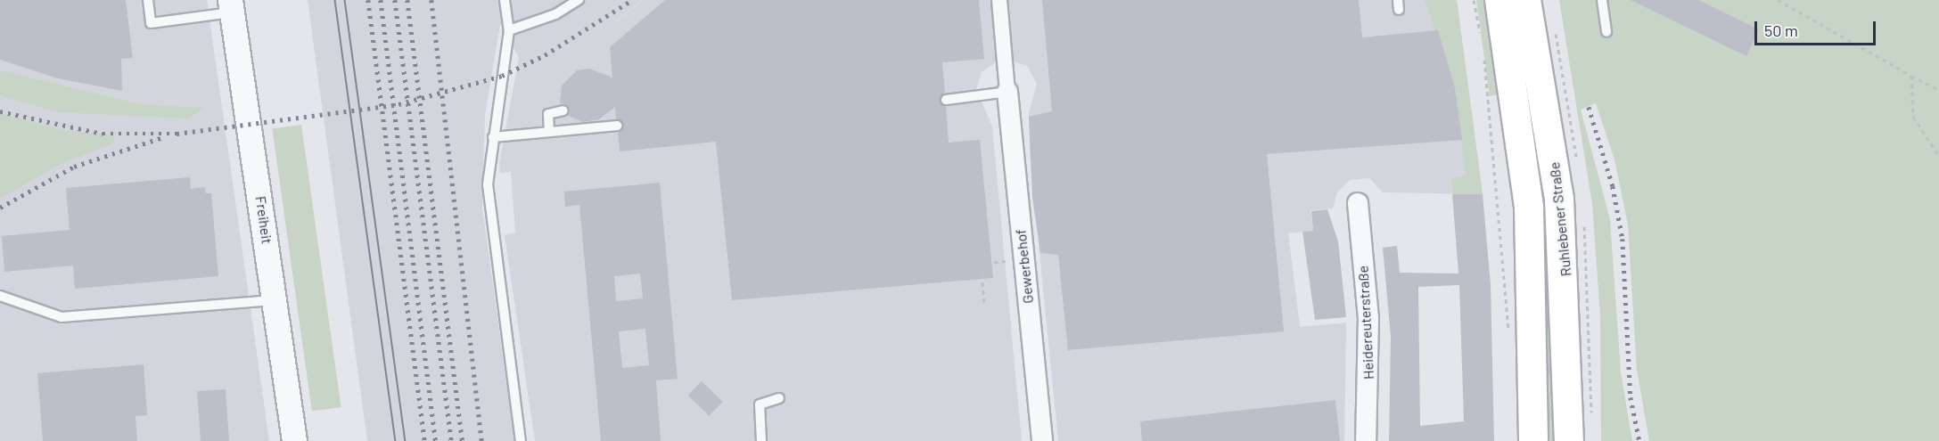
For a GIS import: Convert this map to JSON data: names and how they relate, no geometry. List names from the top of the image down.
{
  "streets": {
    "main road": ["Ruhlebener Straße"],
    "street": ["Freiheit", "Gewerbehof", "Heidereuterstraße"]
  },
  "scale_bar": "50 m"
}
